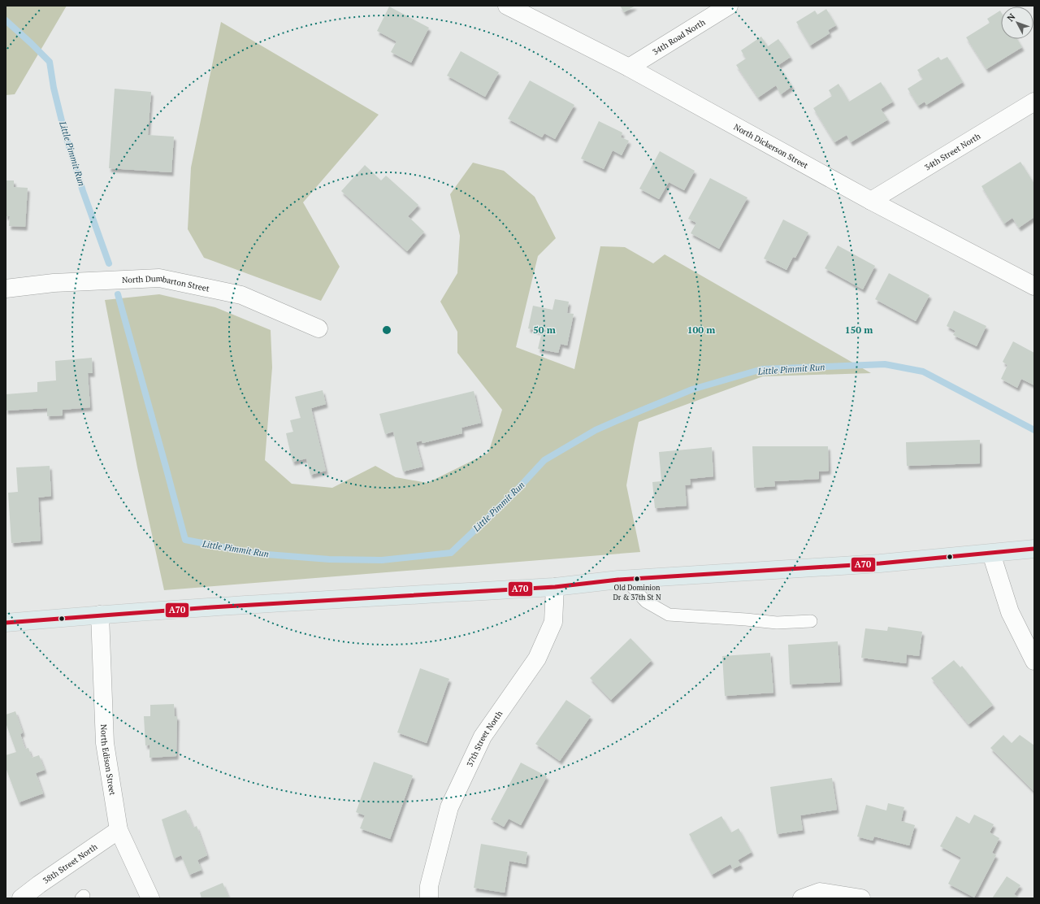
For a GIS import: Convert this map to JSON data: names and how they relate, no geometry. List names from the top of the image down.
{
  "streets": {
    "street": [
      "34th Road North",
      "North Dickerson Street",
      "34th Street North",
      "North Dumbarton Street",
      "37th Street North",
      "North Edison Street",
      "38th Street North"
    ]
  },
  "crossings": [
    ["34th Road North", "North Dickerson Street"],
    ["North Dickerson Street", "34th Street North"],
    ["North Edison Street", "38th Street North"]
  ],
  "water": ["Little Pimmit Run"],
  "places": ["Old Dominion Dr & 37th St N"],
  "lines": ["transit line A70"],
  "north": "top left",
  "rings": ["50 m", "100 m", "150 m"]
}
